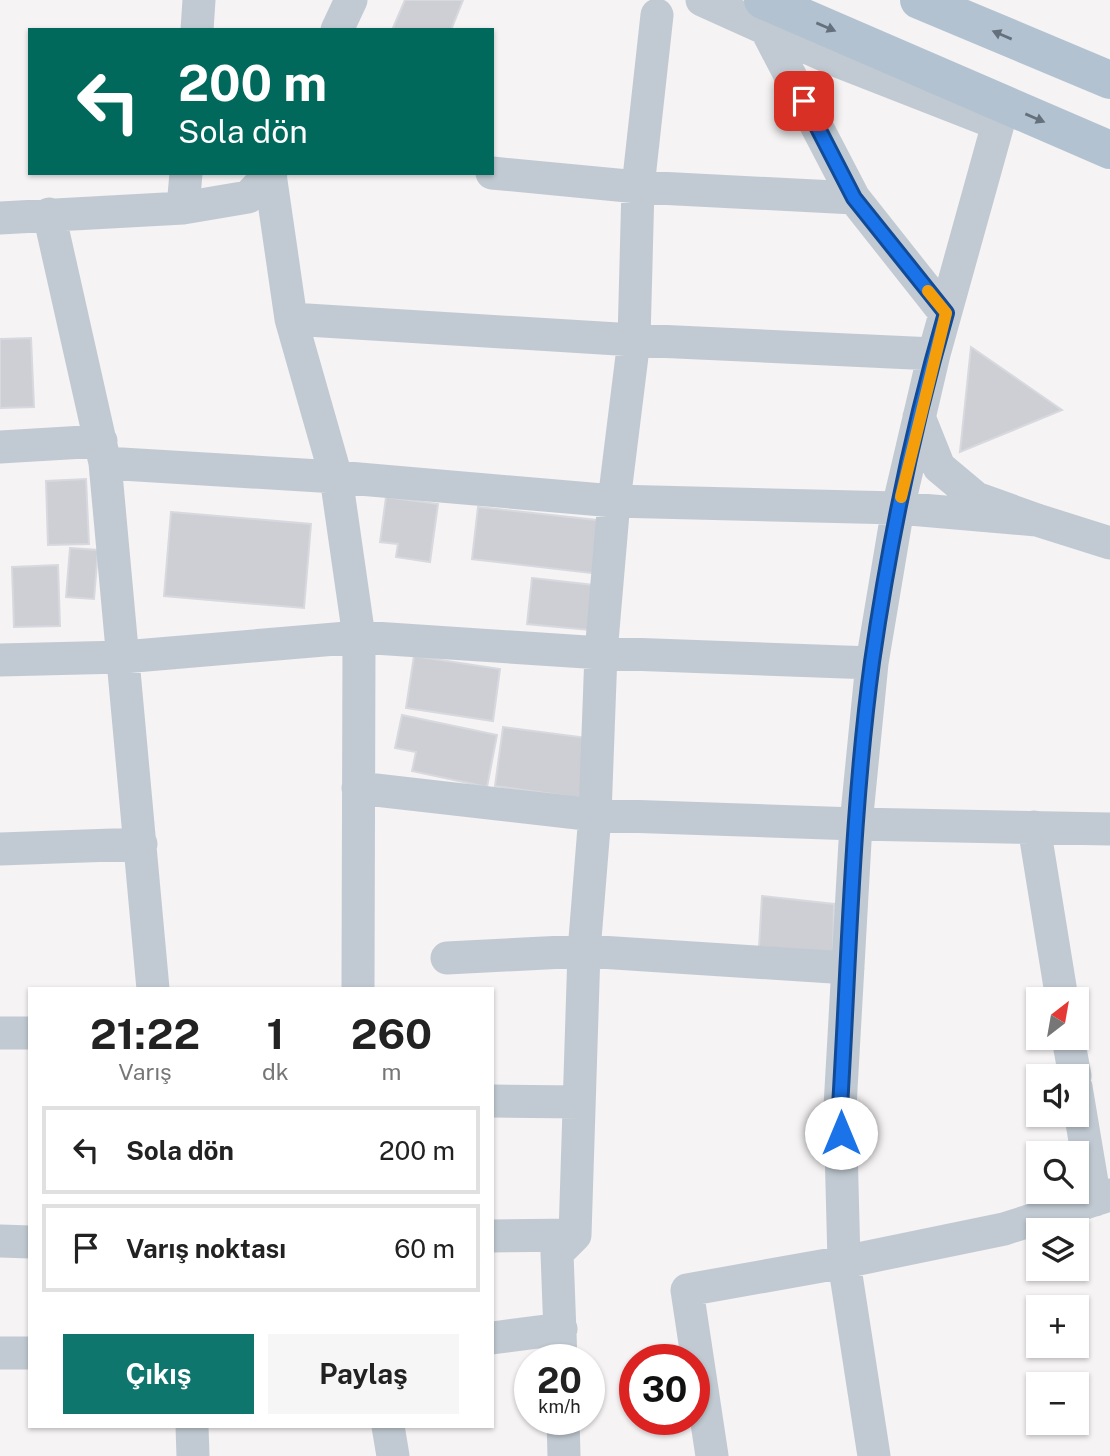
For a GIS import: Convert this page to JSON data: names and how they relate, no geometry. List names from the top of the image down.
{
  "north": "top right",
  "page": {
    "turn": ["200 m", "Sola dön"],
    "map_buttons": ["+", "−"],
    "eta": [
      "21:22",
      "Varış",
      "1",
      "dk",
      "260",
      "m"
    ],
    "list": [
      {
        "name": "Sola dön",
        "value": "200 m"
      },
      {
        "name": "Varış noktası",
        "value": "60 m"
      }
    ],
    "buttons": ["Çıkış", "Paylaş"],
    "speed": "20 km/h",
    "limit": "30"
  }
}
